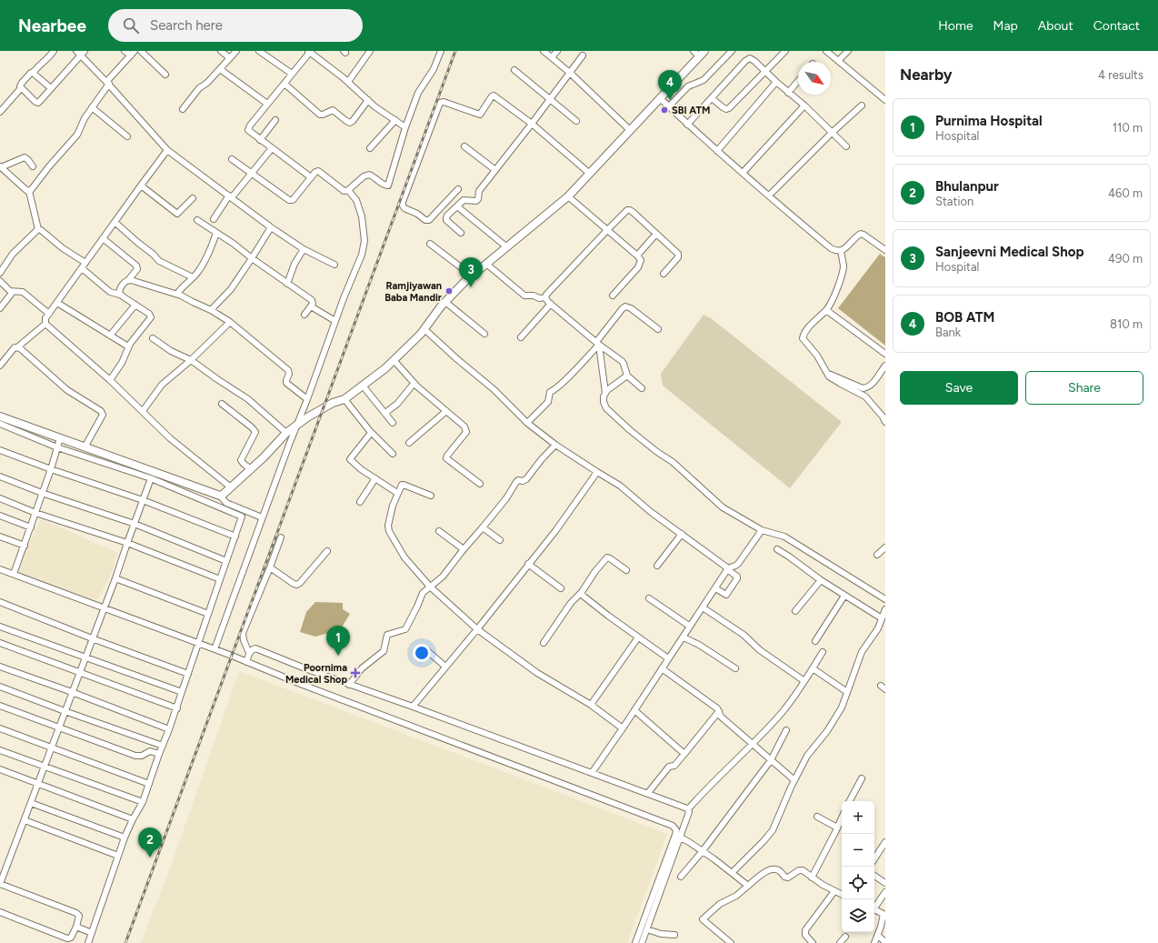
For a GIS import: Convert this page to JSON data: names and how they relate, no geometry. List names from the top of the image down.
{
  "places": {
    "other": ["SBI ATM", "Ramjiyawan Baba Mandir"],
    "health": ["Poornima Medical Shop"]
  },
  "north": "bottom right",
  "page": {
    "header": "Nearbee",
    "search": "Search here",
    "nav": [
      "Home",
      "Map",
      "About",
      "Contact"
    ],
    "heading": ["Nearby", "4 results"],
    "pins": [
      "4",
      "3",
      "1",
      "2"
    ],
    "list": [
      {
        "mark": "1",
        "name": "Purnima Hospital",
        "note": "Hospital",
        "value": "110 m"
      },
      {
        "mark": "2",
        "name": "Bhulanpur",
        "note": "Station",
        "value": "460 m"
      },
      {
        "mark": "3",
        "name": "Sanjeevni Medical Shop",
        "note": "Hospital",
        "value": "490 m"
      },
      {
        "mark": "4",
        "name": "BOB ATM",
        "note": "Bank",
        "value": "810 m"
      }
    ],
    "buttons": ["Save", "Share"],
    "map_buttons": ["+", "−"]
  }
}
